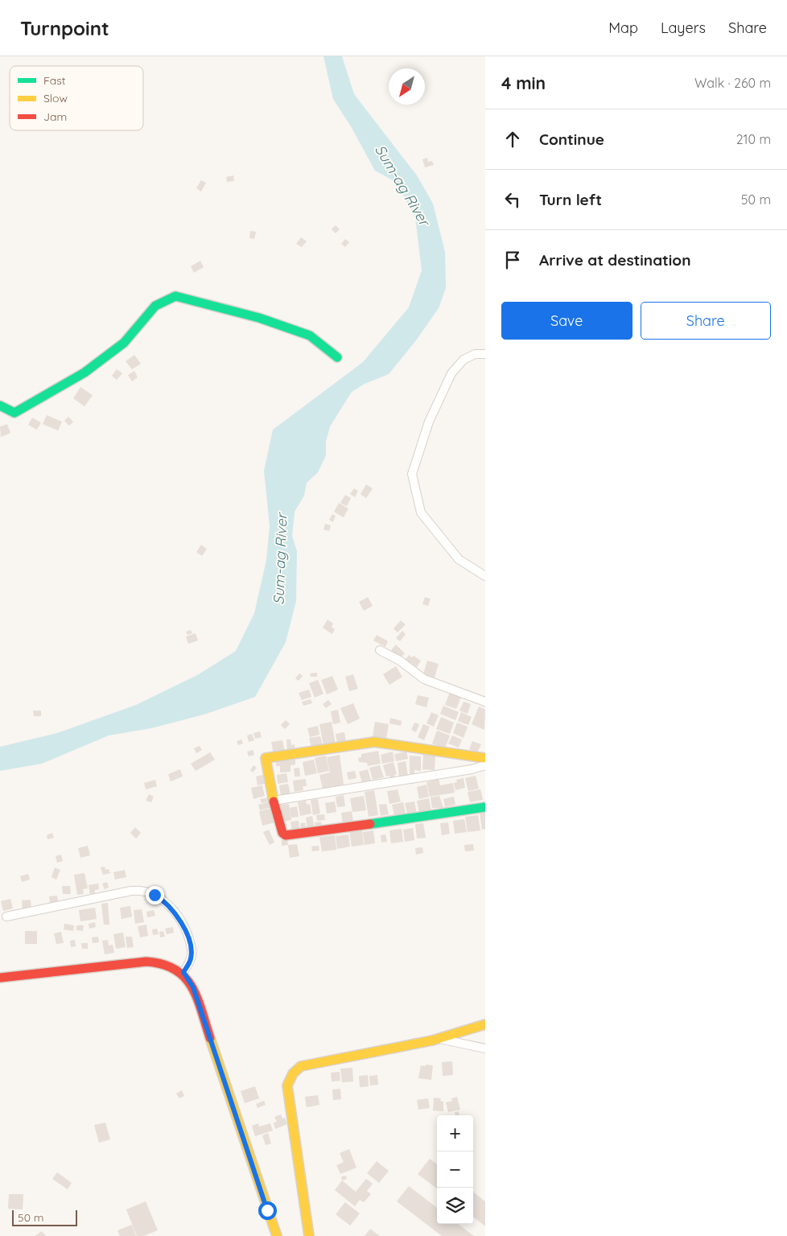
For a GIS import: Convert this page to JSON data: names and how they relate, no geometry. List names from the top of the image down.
{
  "water": ["Sum-ag River"],
  "legend": ["Fast", "Slow", "Jam"],
  "scale_bar": "50 m",
  "north": "bottom left",
  "page": {
    "header": "Turnpoint",
    "nav": ["Map", "Layers", "Share"],
    "heading": ["4 min", "Walk · 260 m"],
    "list": [
      ["Continue", "210 m"],
      ["Turn left", "50 m"],
      "Arrive at destination"
    ],
    "buttons": ["Save", "Share"],
    "map_buttons": ["+", "−"],
    "scale": "50 m"
  }
}
